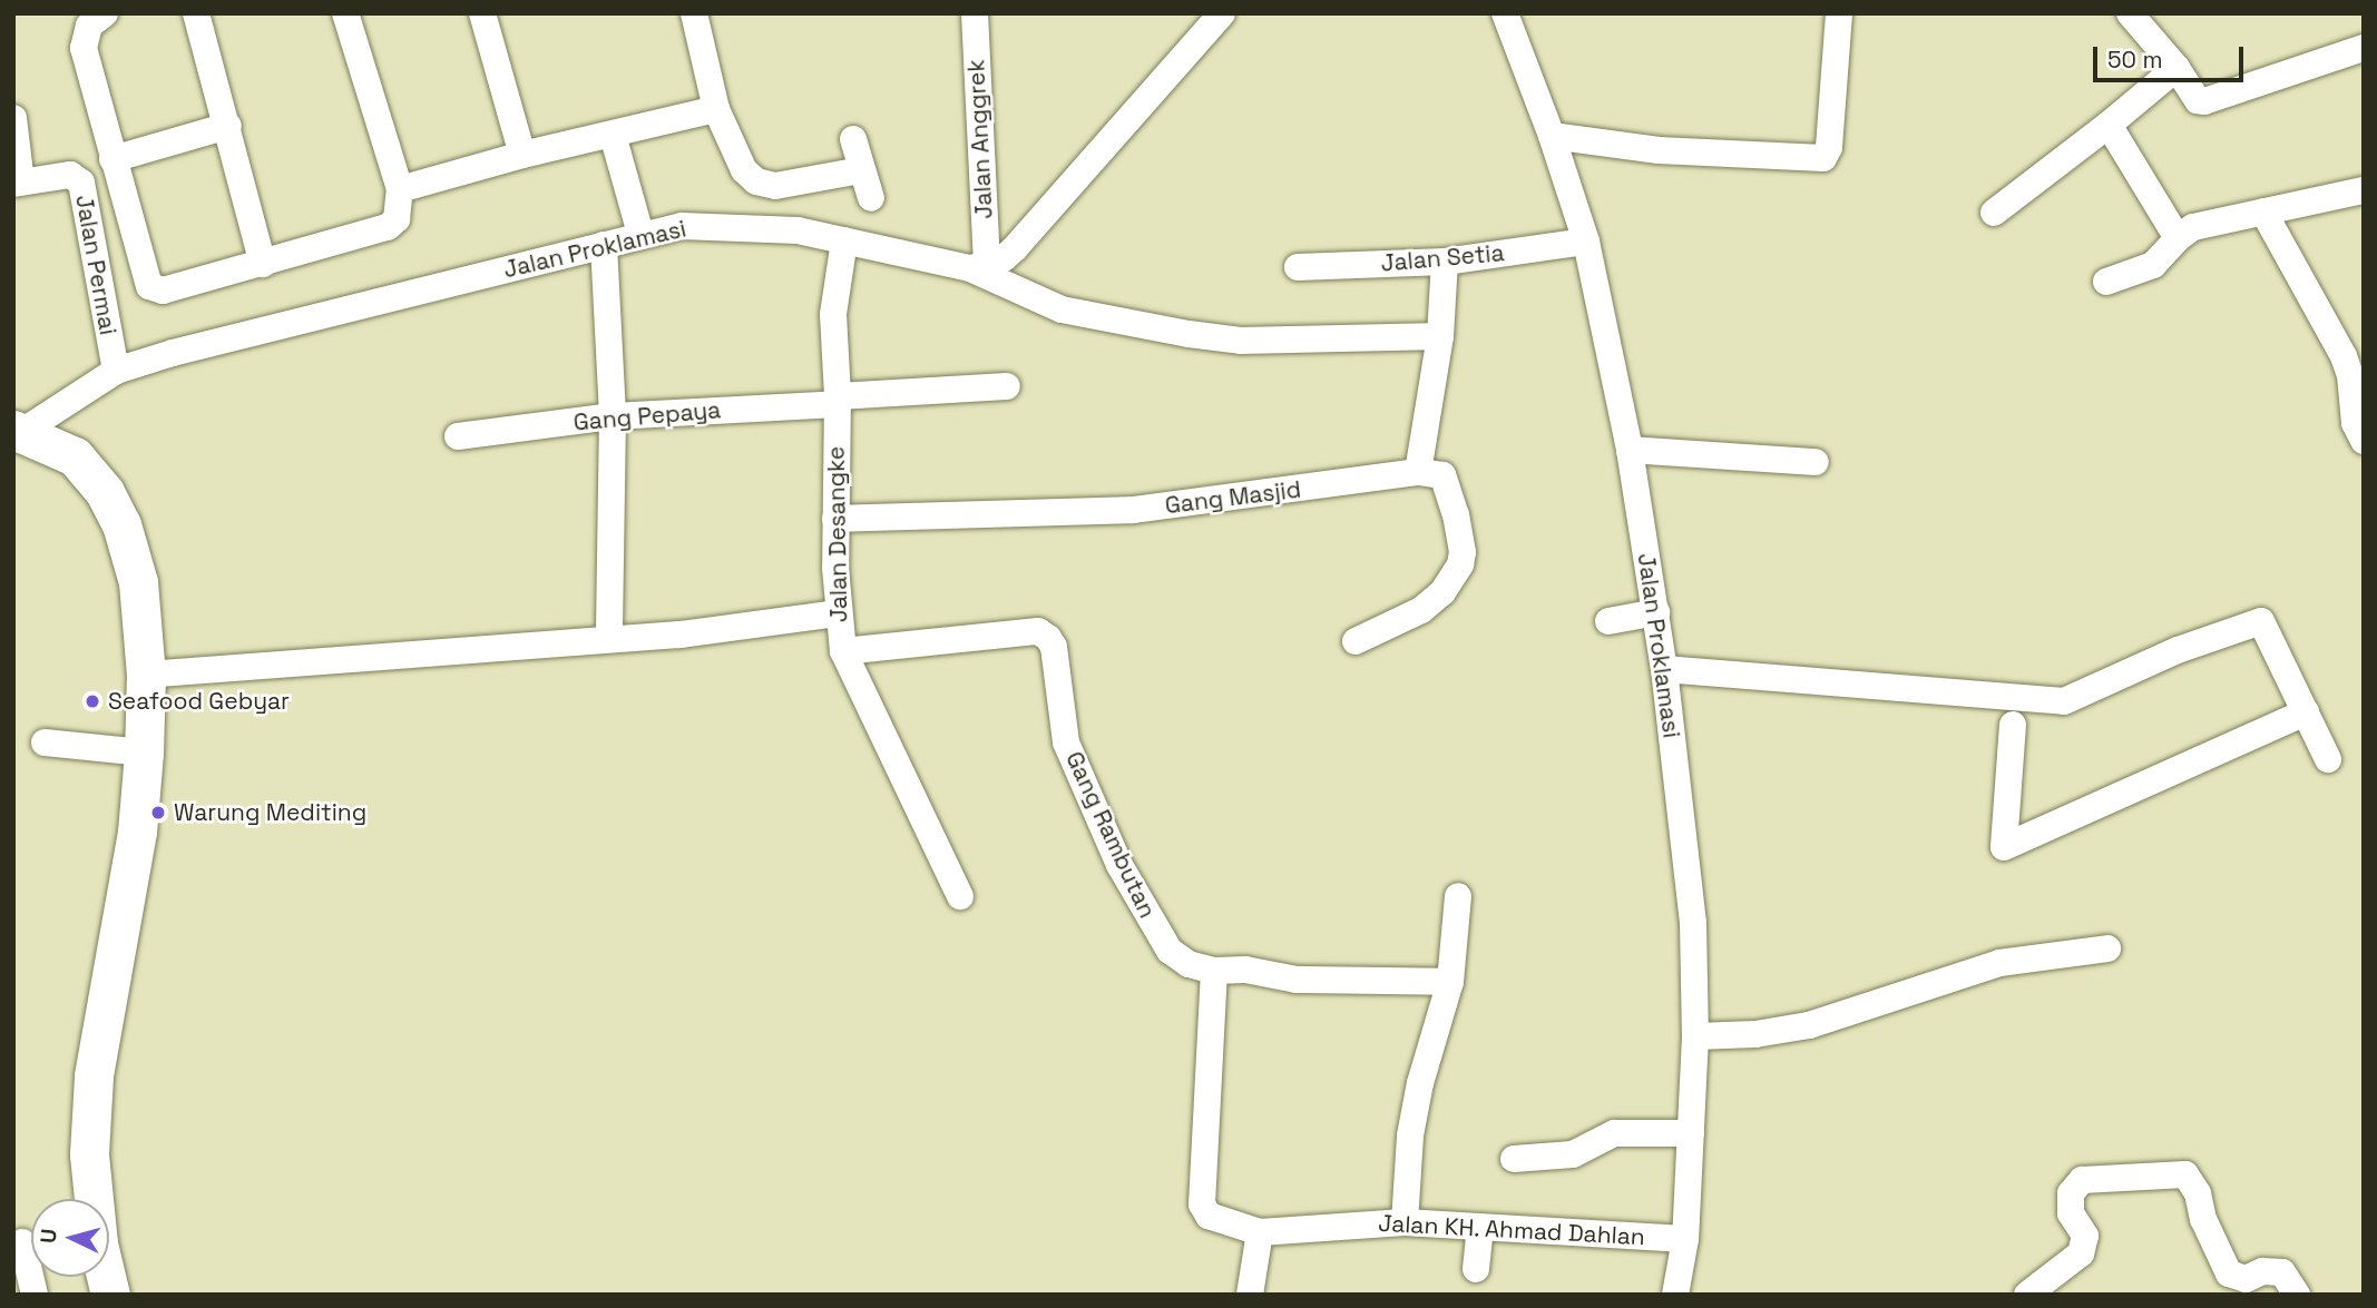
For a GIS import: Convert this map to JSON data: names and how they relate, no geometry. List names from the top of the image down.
{
  "streets": {
    "street": [
      "Jalan Anggrek",
      "Jalan Proklamasi",
      "Jalan Setia",
      "Jalan Permai",
      "Gang Pepaya",
      "Gang Masjid",
      "Jalan Desangke",
      "Gang Rambutan",
      "Jalan KH. Ahmad Dahlan"
    ]
  },
  "crossings": [
    ["Jalan Anggrek", "Jalan Proklamasi"],
    ["Jalan Proklamasi", "Jalan Setia"],
    ["Jalan Proklamasi", "Jalan Permai"],
    ["Jalan Proklamasi", "Jalan Desangke"],
    ["Jalan Proklamasi", "Jalan KH. Ahmad Dahlan"],
    ["Gang Pepaya", "Jalan Desangke"],
    ["Gang Masjid", "Jalan Desangke"],
    ["Jalan Desangke", "Gang Rambutan"]
  ],
  "places": ["Seafood Gebyar", "Warung Mediting"],
  "scale_bar": "50 m",
  "north": "left"
}
